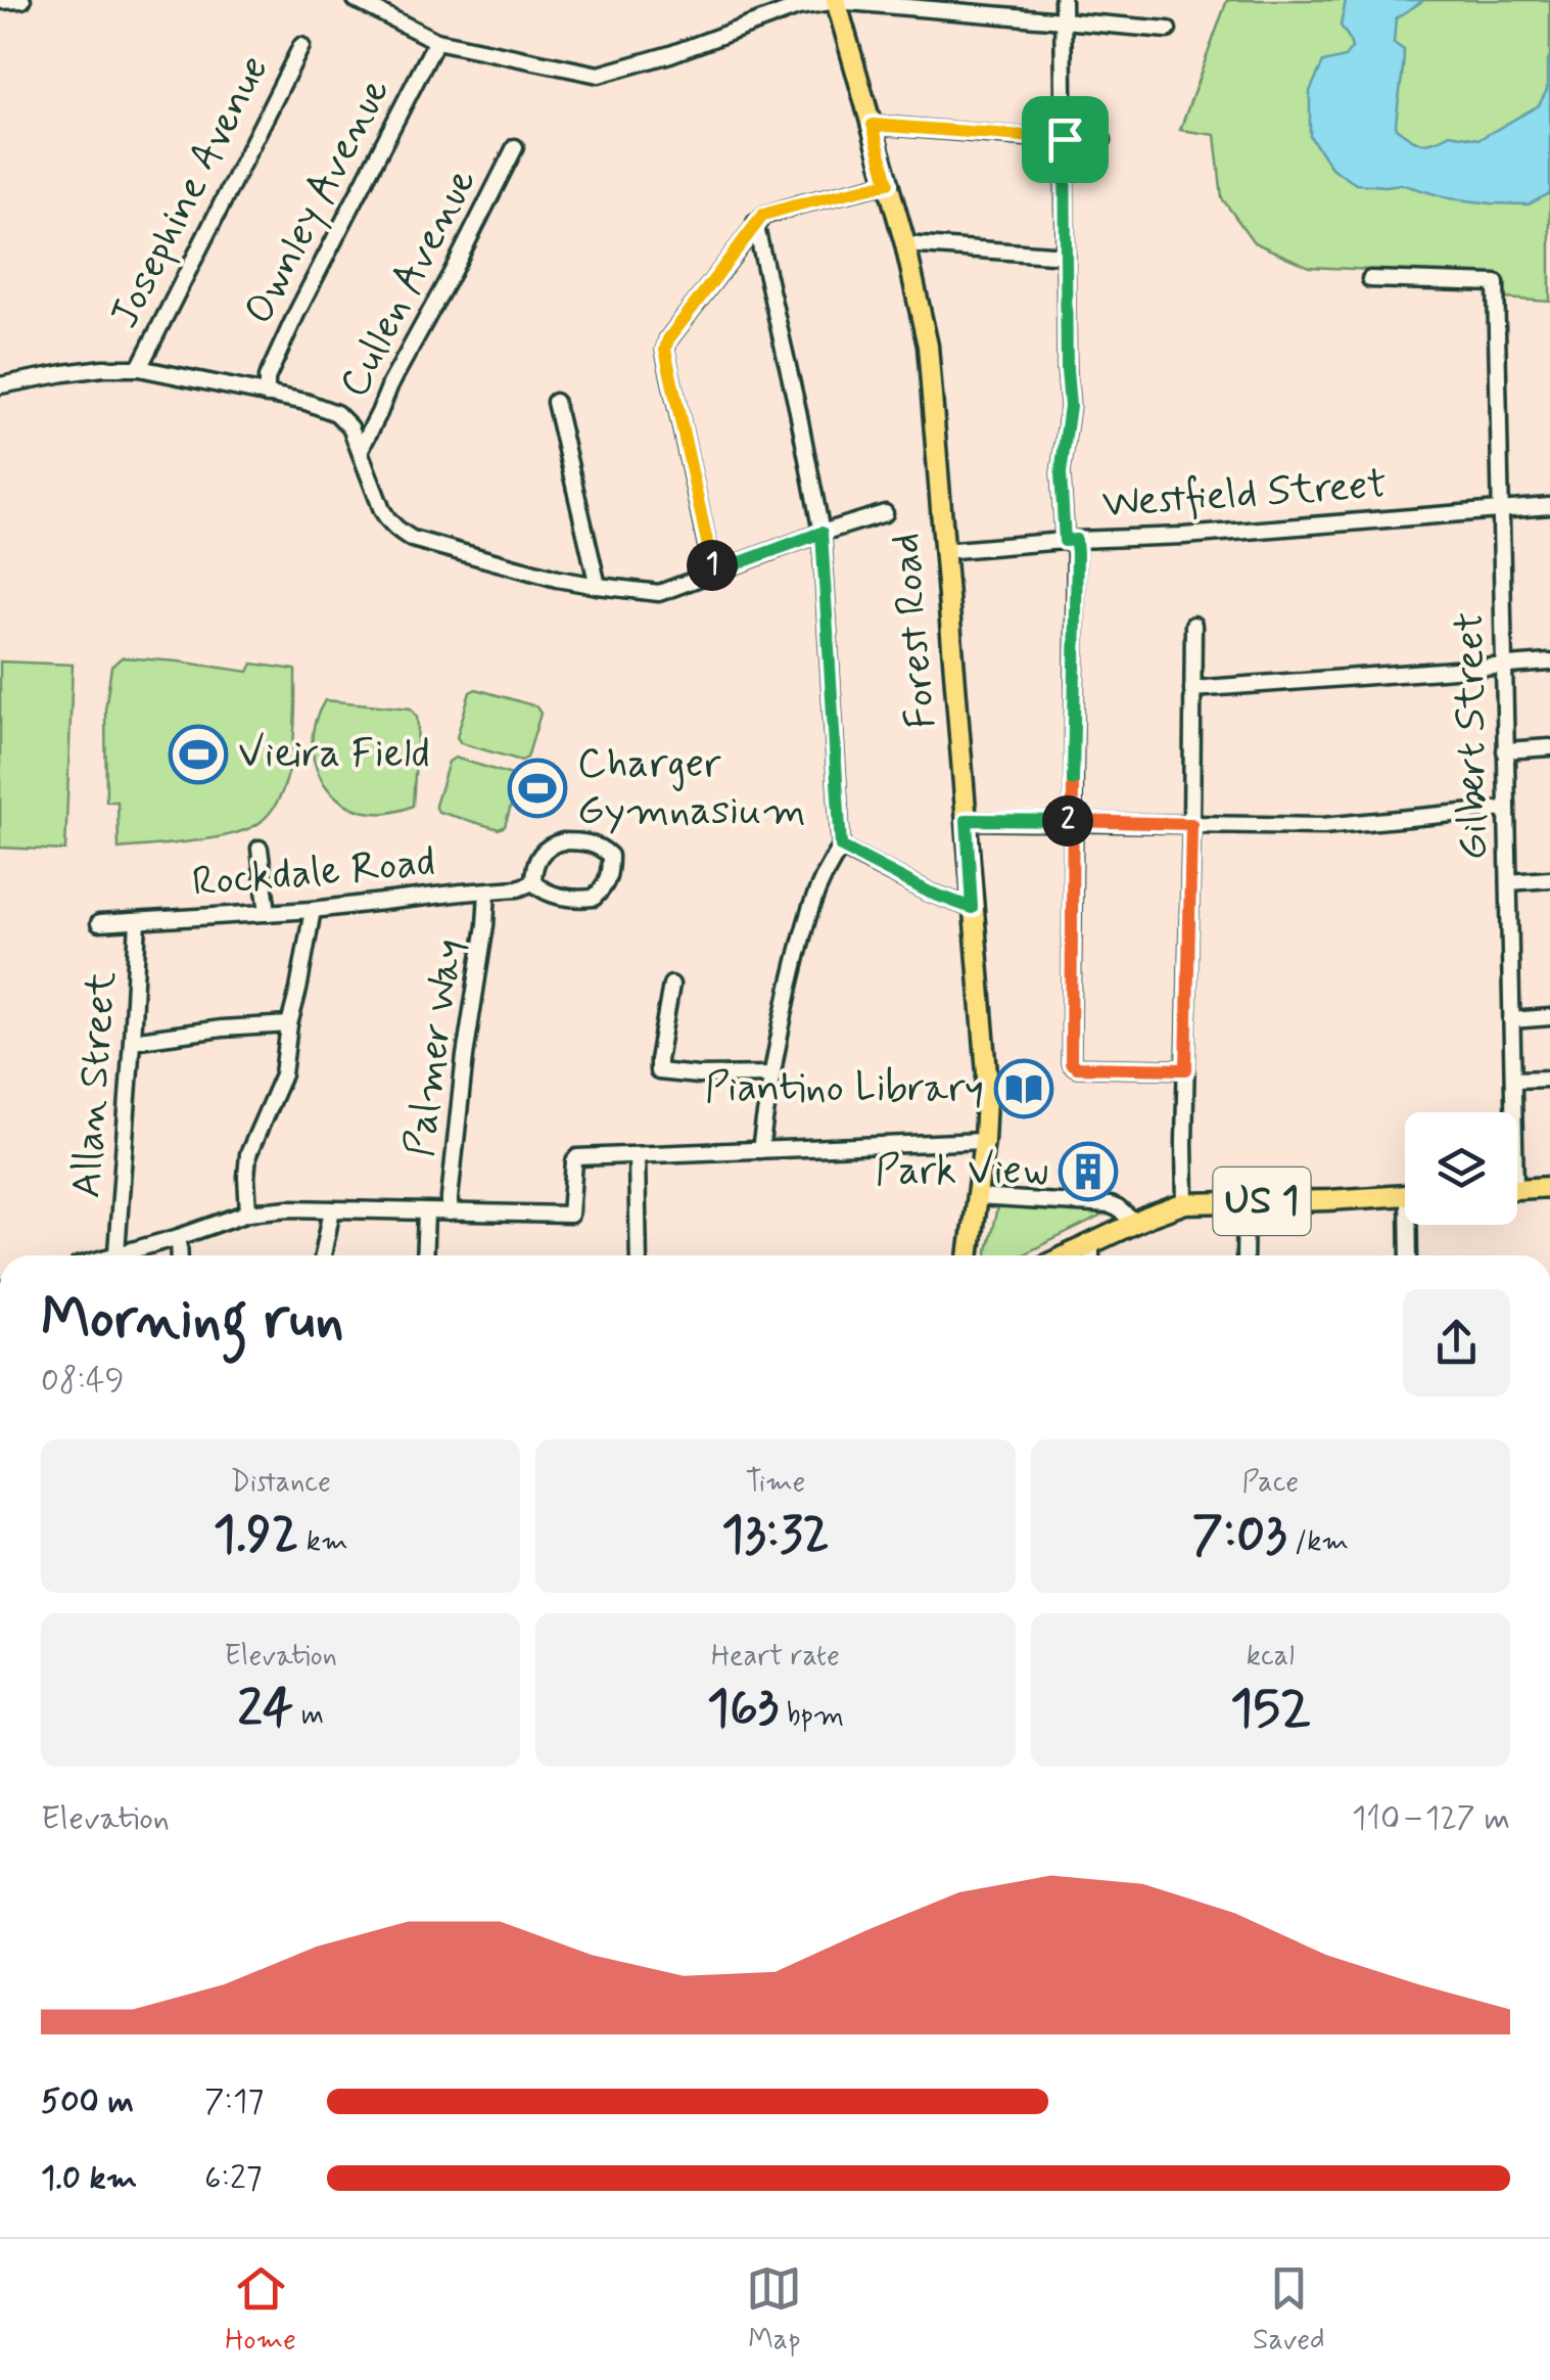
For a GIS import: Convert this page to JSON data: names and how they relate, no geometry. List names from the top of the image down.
{
  "streets": {
    "main road": ["Forest Road", "US 1"],
    "street": [
      "Josephine Avenue",
      "Ownley Avenue",
      "Cullen Avenue",
      "Westfield Street",
      "Gilbert Street",
      "Rockdale Road",
      "Palmer Way",
      "Allan Street"
    ]
  },
  "crossings": [
    ["Westfield Street", "Forest Road"],
    ["Westfield Street", "Gilbert Street"],
    ["Rockdale Road", "Palmer Way"],
    ["Rockdale Road", "Allan Street"]
  ],
  "places": {
    "sports": ["Vieira Field", "Charger Gymnasium"],
    "library": ["Piantino Library"],
    "building": ["Park View"]
  },
  "page": {
    "pins": ["1", "2"],
    "heading": ["Morning run", "08:49"],
    "stats": [
      ["Distance", "1.92 km"],
      ["Time", "13:32"],
      ["Pace", "7:03 /km"],
      ["Elevation", "24 m"],
      ["Heart rate", "163 bpm"],
      ["kcal", "152"]
    ],
    "chart": ["Elevation", "110–127 m"],
    "list": [
      {
        "name": "500 m",
        "note": "7:17"
      },
      {
        "name": "1.0 km",
        "note": "6:27"
      }
    ],
    "tabs": ["Home", "Map", "Saved"]
  }
}
